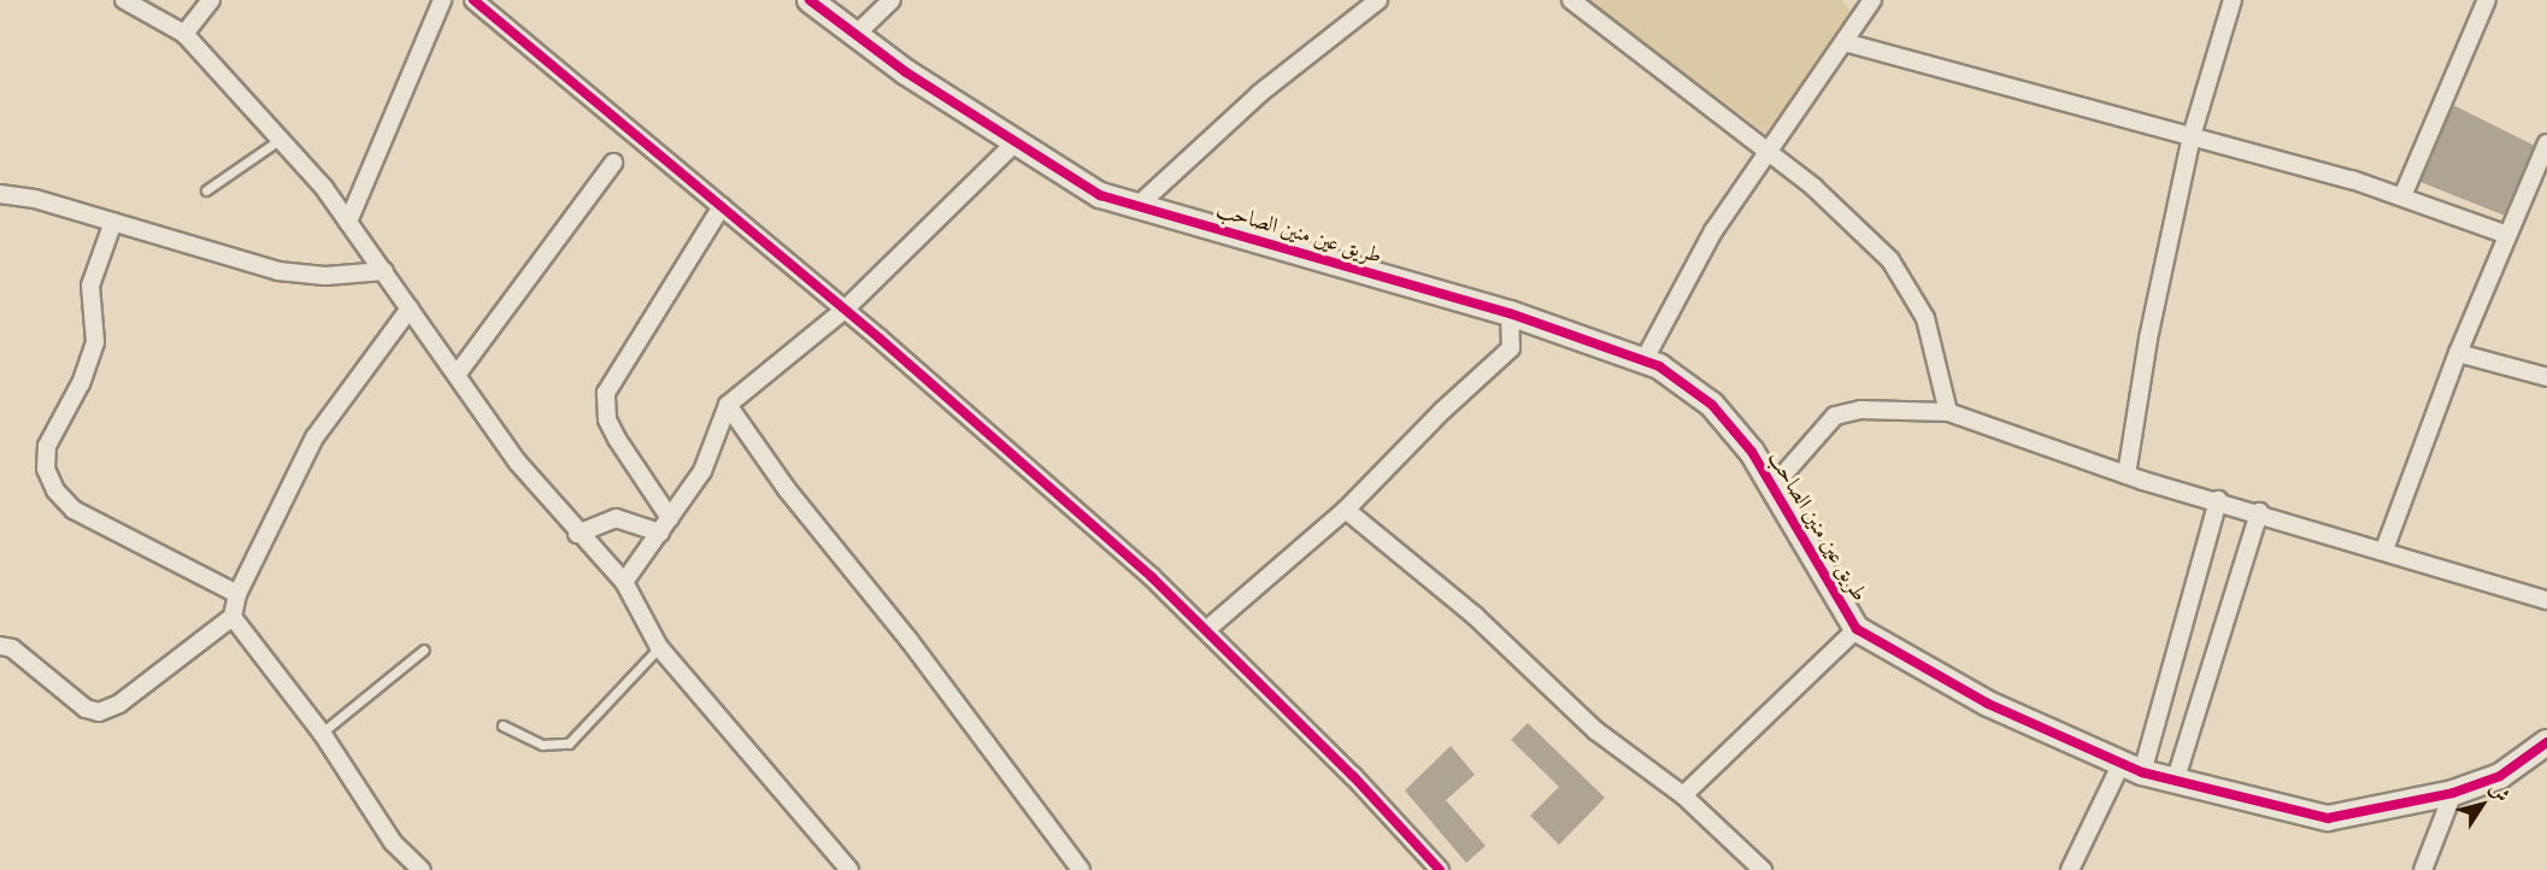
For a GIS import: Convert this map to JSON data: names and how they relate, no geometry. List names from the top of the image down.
{
  "streets": {
    "main road": ["طريق عين منين الصاحب"]
  },
  "north": "top right"
}
